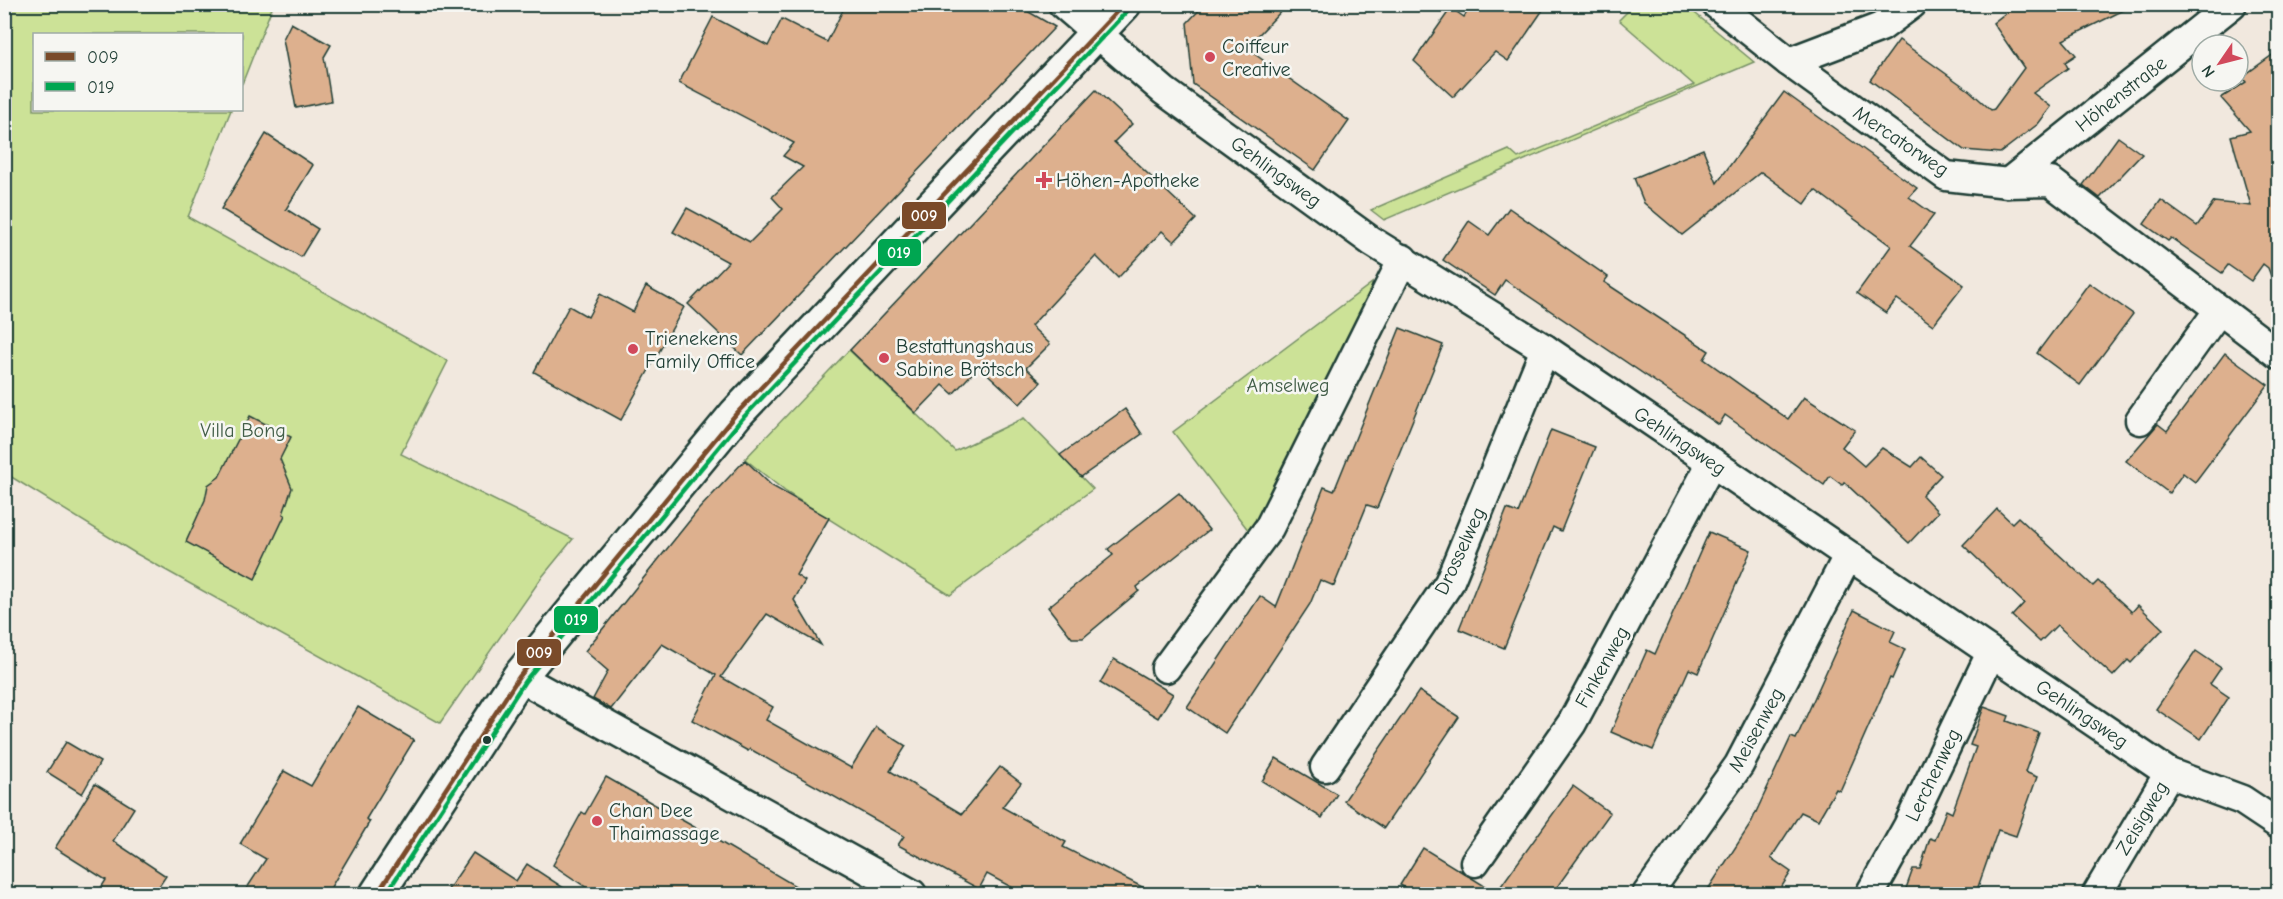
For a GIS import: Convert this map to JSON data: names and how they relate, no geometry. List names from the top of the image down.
{
  "streets": {
    "street": [
      "Höhenstraße",
      "Mercatorweg",
      "Gehlingsweg",
      "Drosselweg",
      "Finkenweg",
      "Meisenweg",
      "Lerchenweg",
      "Zeisigweg"
    ]
  },
  "crossings": [
    ["Höhenstraße", "Mercatorweg"],
    ["Gehlingsweg", "Drosselweg"],
    ["Gehlingsweg", "Finkenweg"],
    ["Gehlingsweg", "Meisenweg"],
    ["Gehlingsweg", "Lerchenweg"],
    ["Gehlingsweg", "Zeisigweg"]
  ],
  "parks": ["Amselweg", "Villa Bong"],
  "places": {
    "other": [
      "Coiffeur Creative",
      "Trienekens Family Office",
      "Bestattungshaus Sabine Brötsch",
      "Chan Dee Thaimassage"
    ],
    "health": ["Höhen-Apotheke"]
  },
  "lines": ["transit line 009", "transit line 019"],
  "legend": ["009", "019"],
  "north": "bottom left"
}
